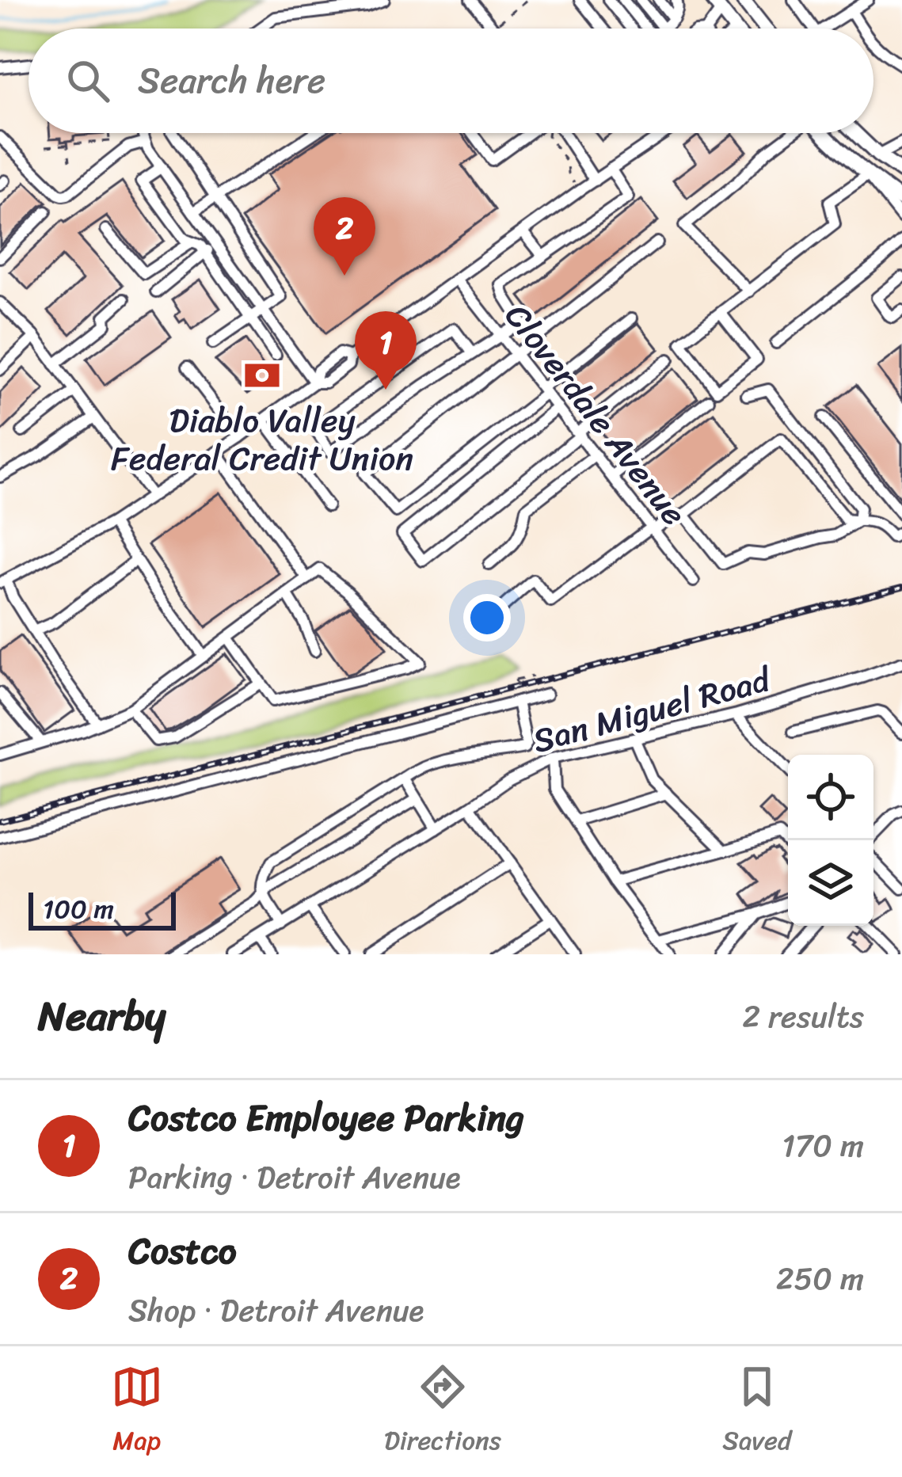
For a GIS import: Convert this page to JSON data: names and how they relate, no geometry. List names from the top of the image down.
{
  "streets": {
    "street": ["Cloverdale Avenue", "San Miguel Road"]
  },
  "places": {
    "bank": ["Diablo Valley Federal Credit Union"]
  },
  "scale_bar": "100 m",
  "page": {
    "search": "Search here",
    "pins": ["2", "1"],
    "scale": "100 m",
    "heading": ["Nearby", "2 results"],
    "list": [
      {
        "mark": "1",
        "name": "Costco Employee Parking",
        "note": "Parking · Detroit Avenue",
        "value": "170 m"
      },
      {
        "mark": "2",
        "name": "Costco",
        "note": "Shop · Detroit Avenue",
        "value": "250 m"
      }
    ],
    "nav": ["Map", "Directions", "Saved"]
  }
}
